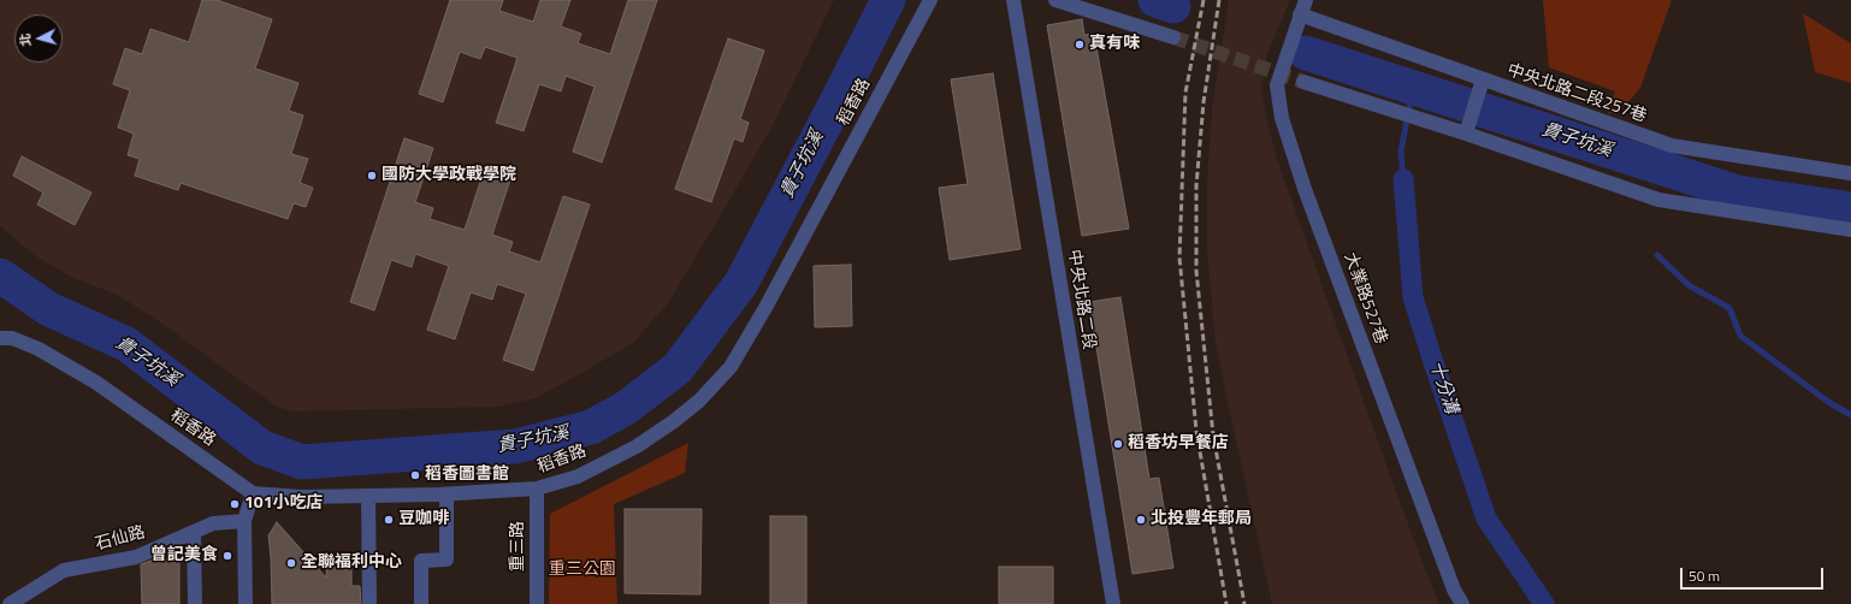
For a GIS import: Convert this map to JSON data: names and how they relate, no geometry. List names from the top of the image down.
{
  "streets": {
    "street": [
      "中央北路二段257巷",
      "稻香路",
      "大業路527巷",
      "中央北路二段",
      "石仙路",
      "重三路"
    ]
  },
  "crossings": [
    ["中央北路二段257巷", "大業路527巷"],
    ["稻香路", "重三路"]
  ],
  "water": ["貴子坑溪", "十分溝"],
  "parks": ["重三公園"],
  "places": [
    "真有味",
    "國防大學政戰學院",
    "稻香坊早餐店",
    "稻香圖書館",
    "101小吃店",
    "豆咖啡",
    "北投豐年郵局",
    "曾記美食",
    "全聯福利中心"
  ],
  "scale_bar": "50 m",
  "north": "left"
}
